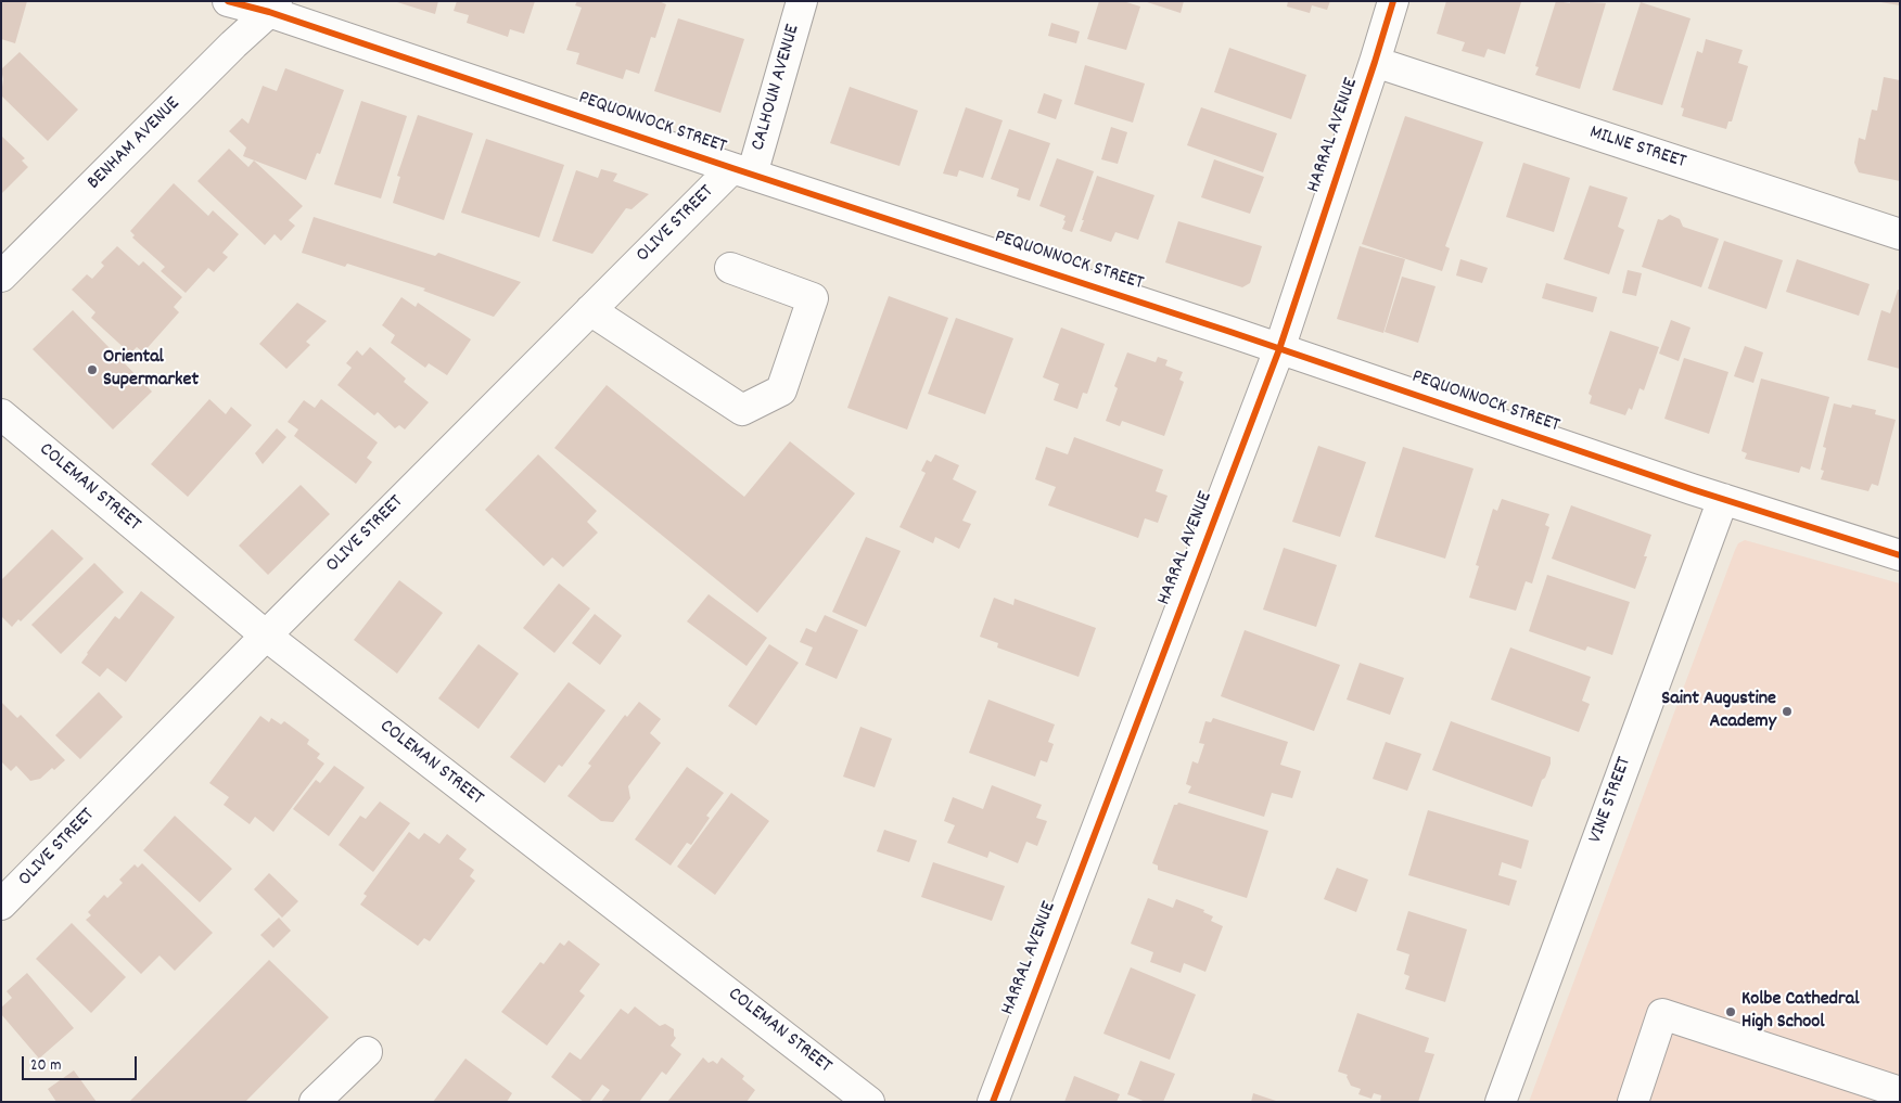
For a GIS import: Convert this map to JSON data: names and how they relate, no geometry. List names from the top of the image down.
{
  "streets": {
    "street": [
      "CALHOUN AVENUE",
      "PEQUONNOCK STREET",
      "HARRAL AVENUE",
      "BENHAM AVENUE",
      "MILNE STREET",
      "OLIVE STREET",
      "COLEMAN STREET",
      "VINE STREET"
    ]
  },
  "crossings": [
    ["CALHOUN AVENUE", "PEQUONNOCK STREET"],
    ["CALHOUN AVENUE", "OLIVE STREET"],
    ["PEQUONNOCK STREET", "HARRAL AVENUE"],
    ["PEQUONNOCK STREET", "BENHAM AVENUE"],
    ["PEQUONNOCK STREET", "OLIVE STREET"],
    ["PEQUONNOCK STREET", "VINE STREET"],
    ["HARRAL AVENUE", "MILNE STREET"],
    ["OLIVE STREET", "COLEMAN STREET"]
  ],
  "places": ["Oriental Supermarket", "Saint Augustine Academy", "Kolbe Cathedral High School"],
  "scale_bar": "20 m"
}
